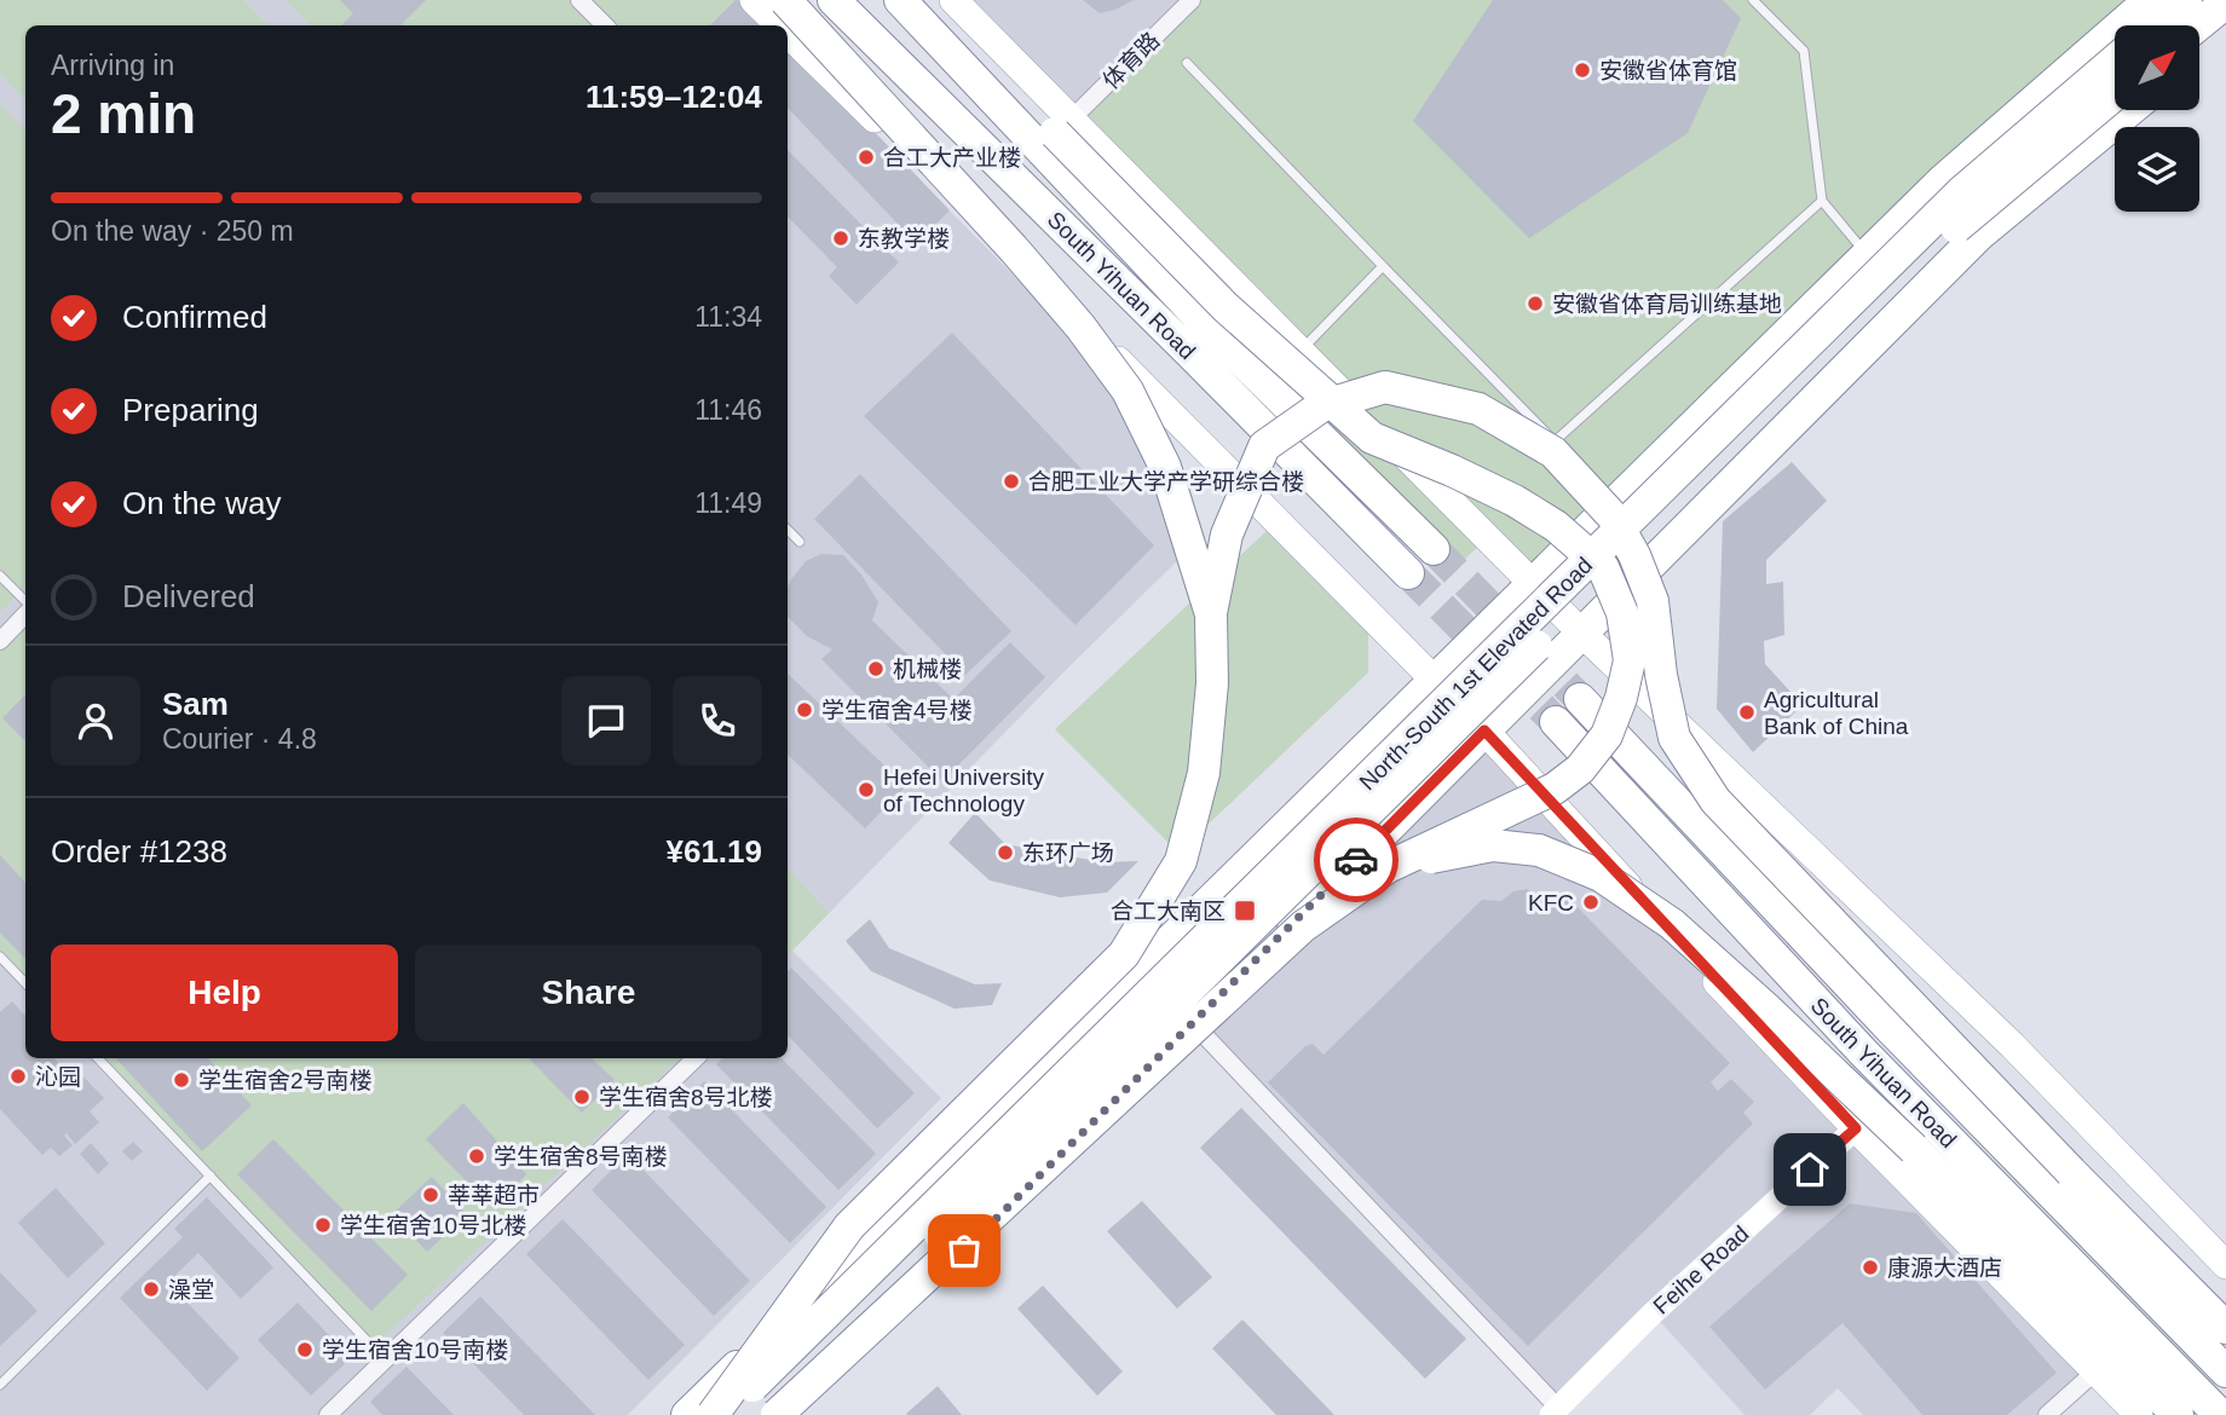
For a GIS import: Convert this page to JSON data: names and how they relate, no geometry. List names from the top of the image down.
{
  "streets": {
    "highway": ["South Yihuan Road", "North-South 1st Elevated Road"],
    "street": ["体育路", "Feihe Road"]
  },
  "places": {
    "other": [
      "安徽省体育馆",
      "合工大产业楼",
      "东教学楼",
      "安徽省体育局训练基地",
      "合肥工业大学产学研综合楼",
      "机械楼",
      "学生宿舍4号楼",
      "Agricultural Bank of China",
      "Hefei University of Technology",
      "东环广场",
      "KFC",
      "沁园",
      "学生宿舍2号南楼",
      "学生宿舍8号北楼",
      "学生宿舍8号南楼",
      "莘莘超市",
      "学生宿舍10号北楼",
      "康源大酒店",
      "澡堂",
      "学生宿舍10号南楼"
    ],
    "transit": ["合工大南区"]
  },
  "north": "top right",
  "page": {
    "heading": ["2 min", "Arriving in", "11:59–12:04"],
    "panel": [
      "Sam",
      "Courier · 4.8",
      "Order #1238",
      "¥61.19"
    ],
    "bar": "On the way · 250 m",
    "list": [
      ["Confirmed", "11:34"],
      ["Preparing", "11:46"],
      ["On the way", "11:49"],
      "Delivered"
    ],
    "buttons": ["Help", "Share"]
  }
}
